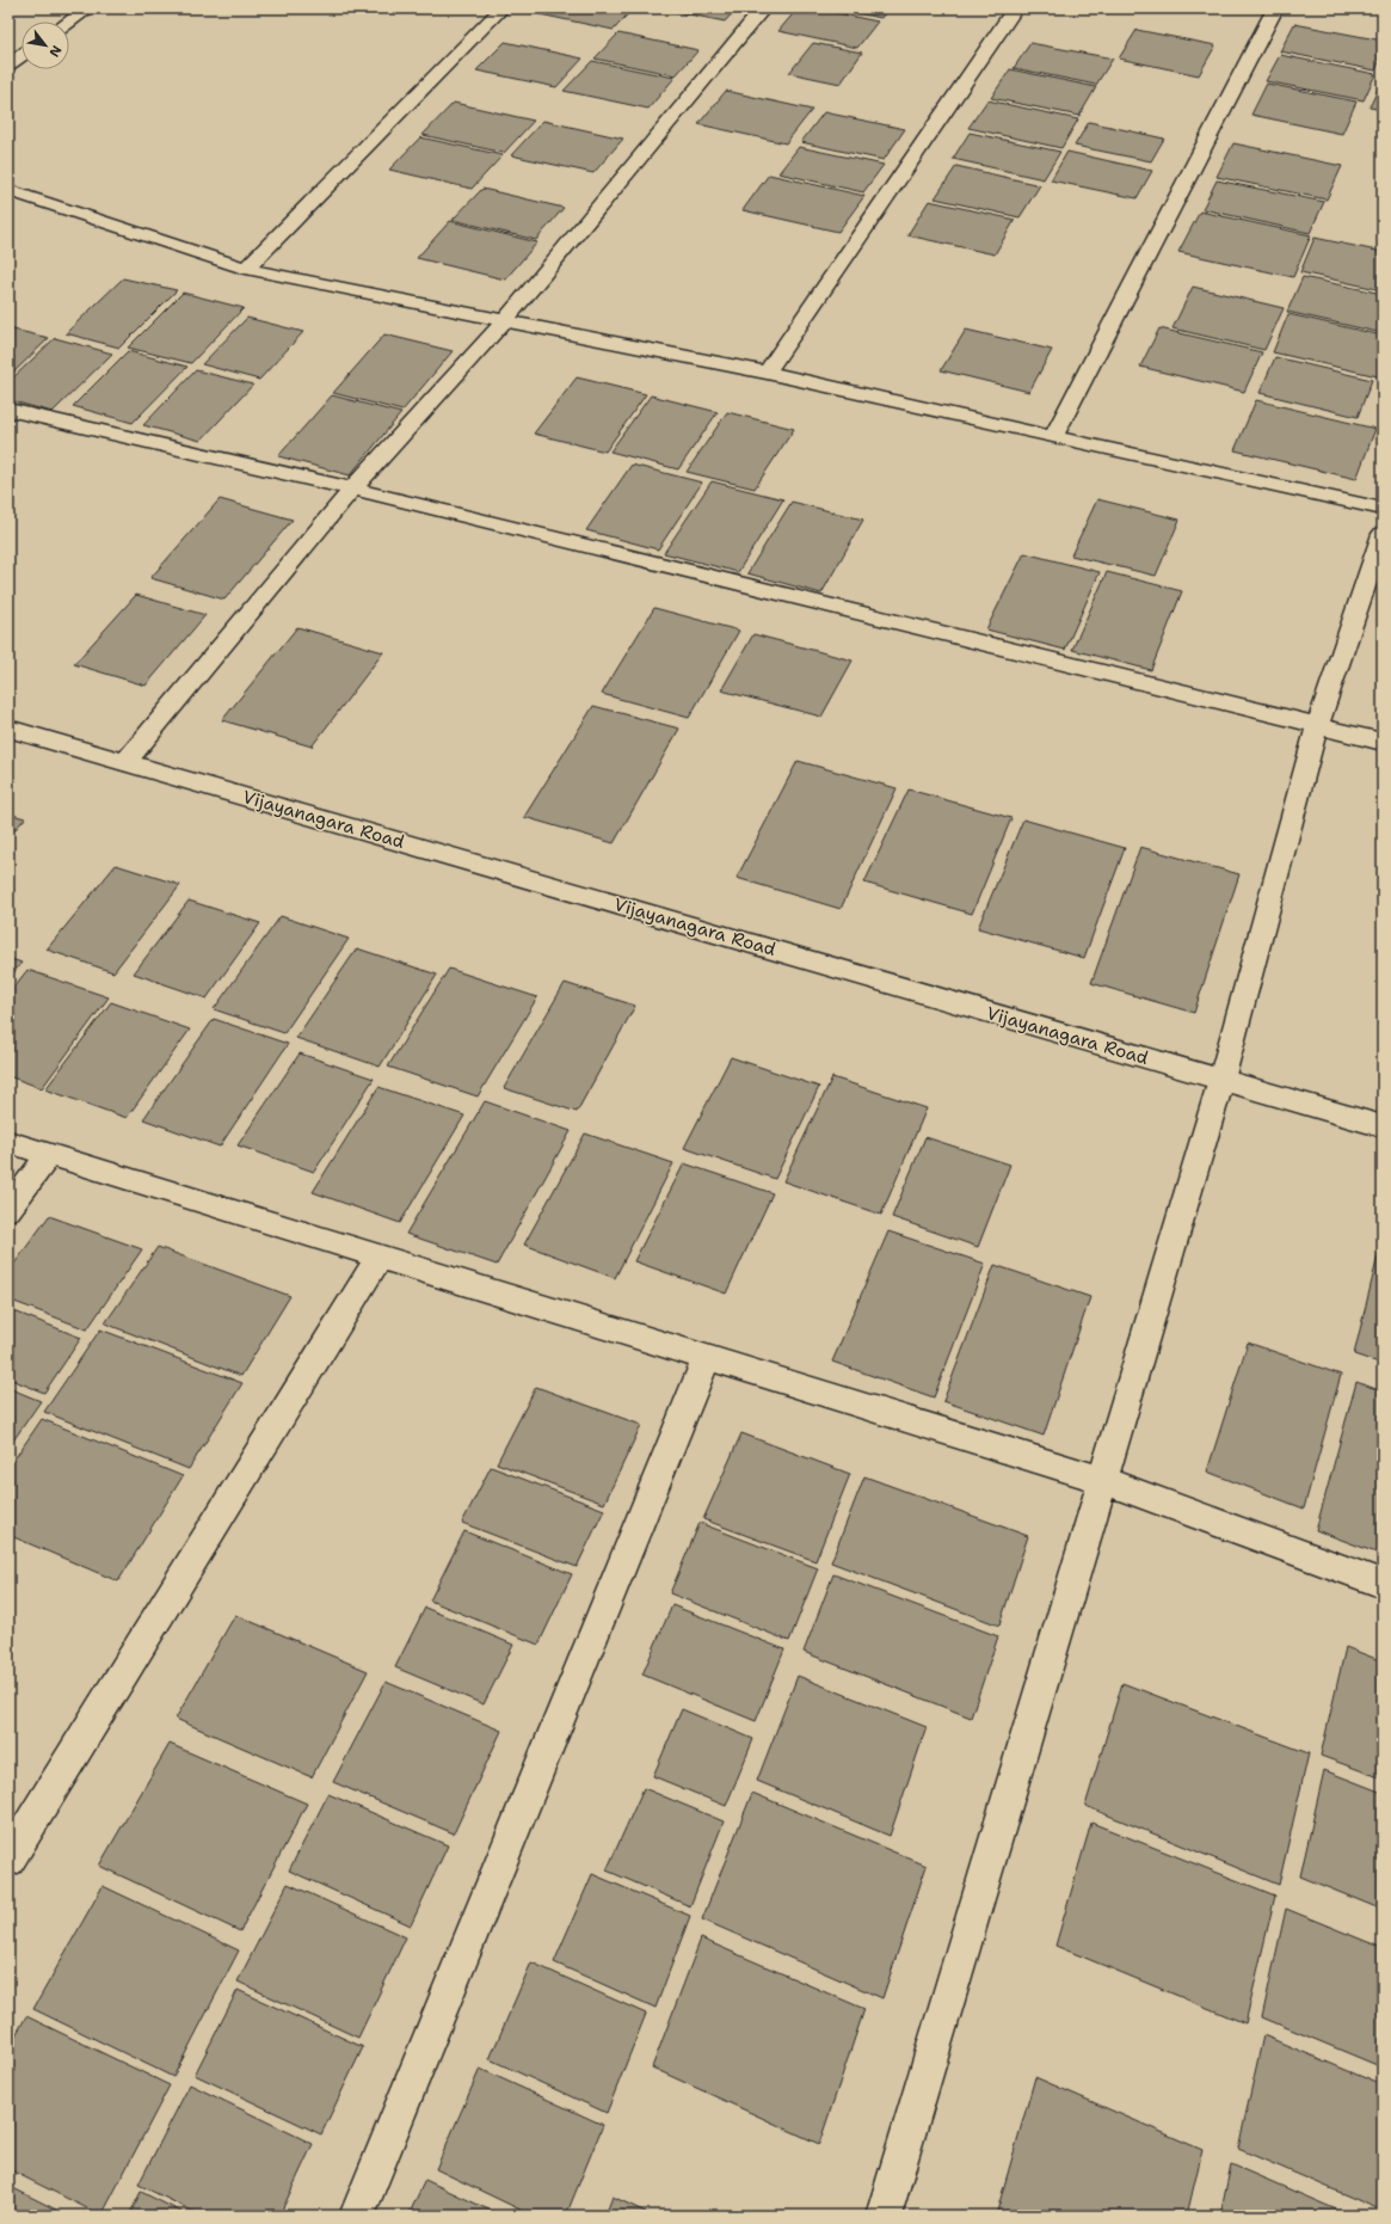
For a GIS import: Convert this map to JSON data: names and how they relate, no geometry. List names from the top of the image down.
{
  "streets": {
    "street": ["Vijayanagara Road"]
  },
  "north": "bottom right"
}
